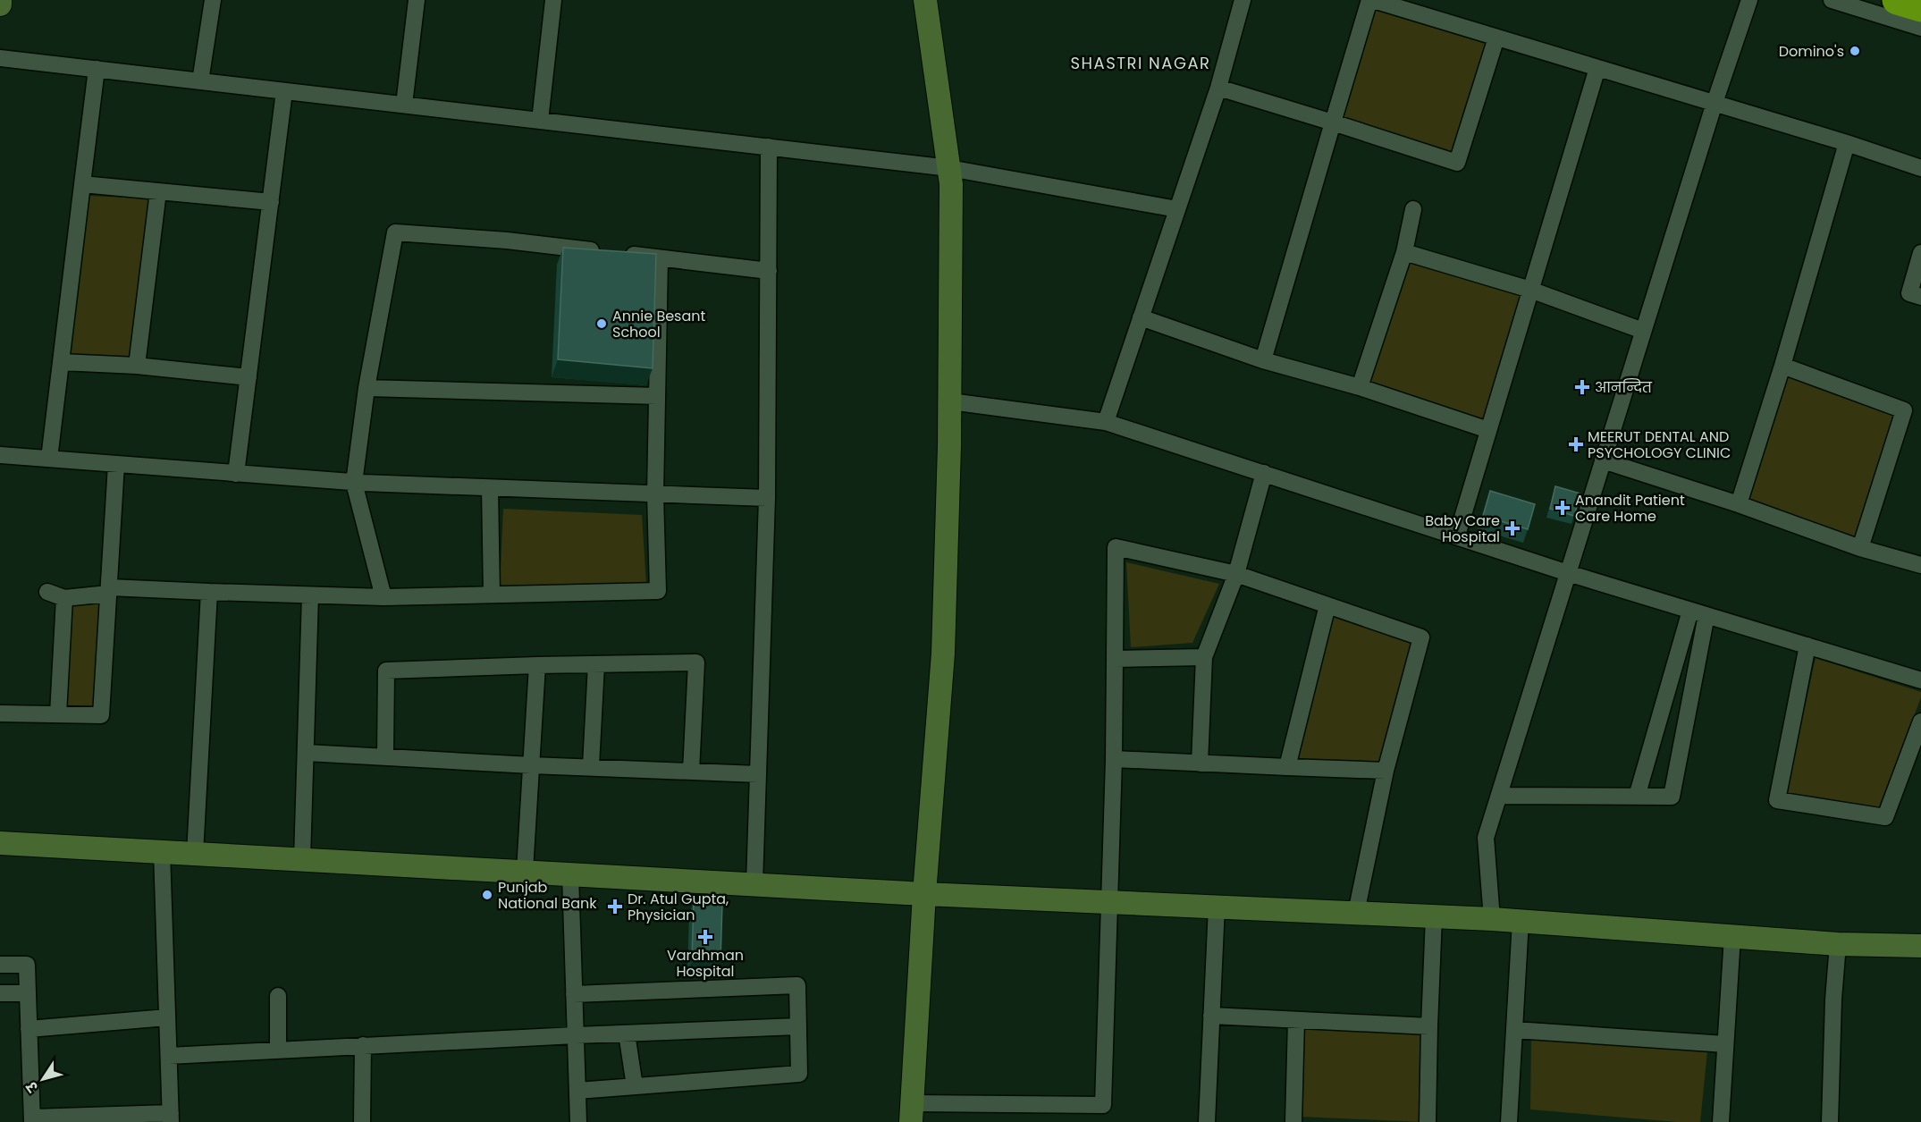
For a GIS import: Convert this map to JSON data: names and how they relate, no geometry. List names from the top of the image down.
{
  "districts": ["SHASTRI NAGAR"],
  "places": {
    "other": ["Domino's", "Annie Besant School", "Punjab National Bank"],
    "health": [
      "आनन्दित",
      "MEERUT DENTAL AND PSYCHOLOGY CLINIC",
      "Anandit Patient Care Home",
      "Baby Care Hospital",
      "Dr. Atul Gupta, Physician",
      "Vardhman Hospital"
    ]
  },
  "north": "bottom left"
}
